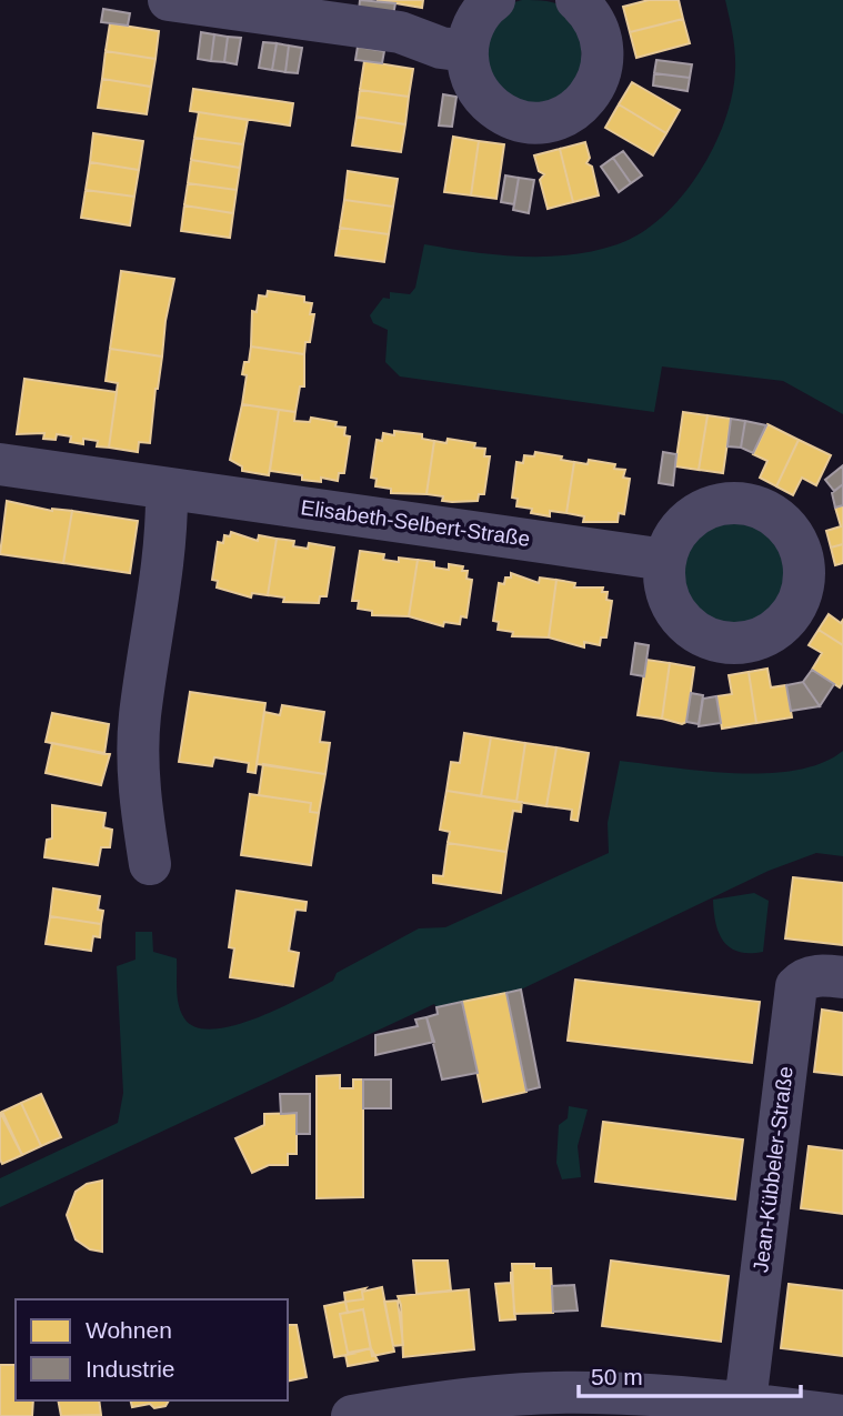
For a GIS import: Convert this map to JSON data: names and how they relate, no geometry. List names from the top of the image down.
{
  "streets": {
    "street": ["Elisabeth-Selbert-Straße", "Jean-Kübbeler-Straße"]
  },
  "legend": ["Wohnen", "Industrie"],
  "scale_bar": "50 m"
}
